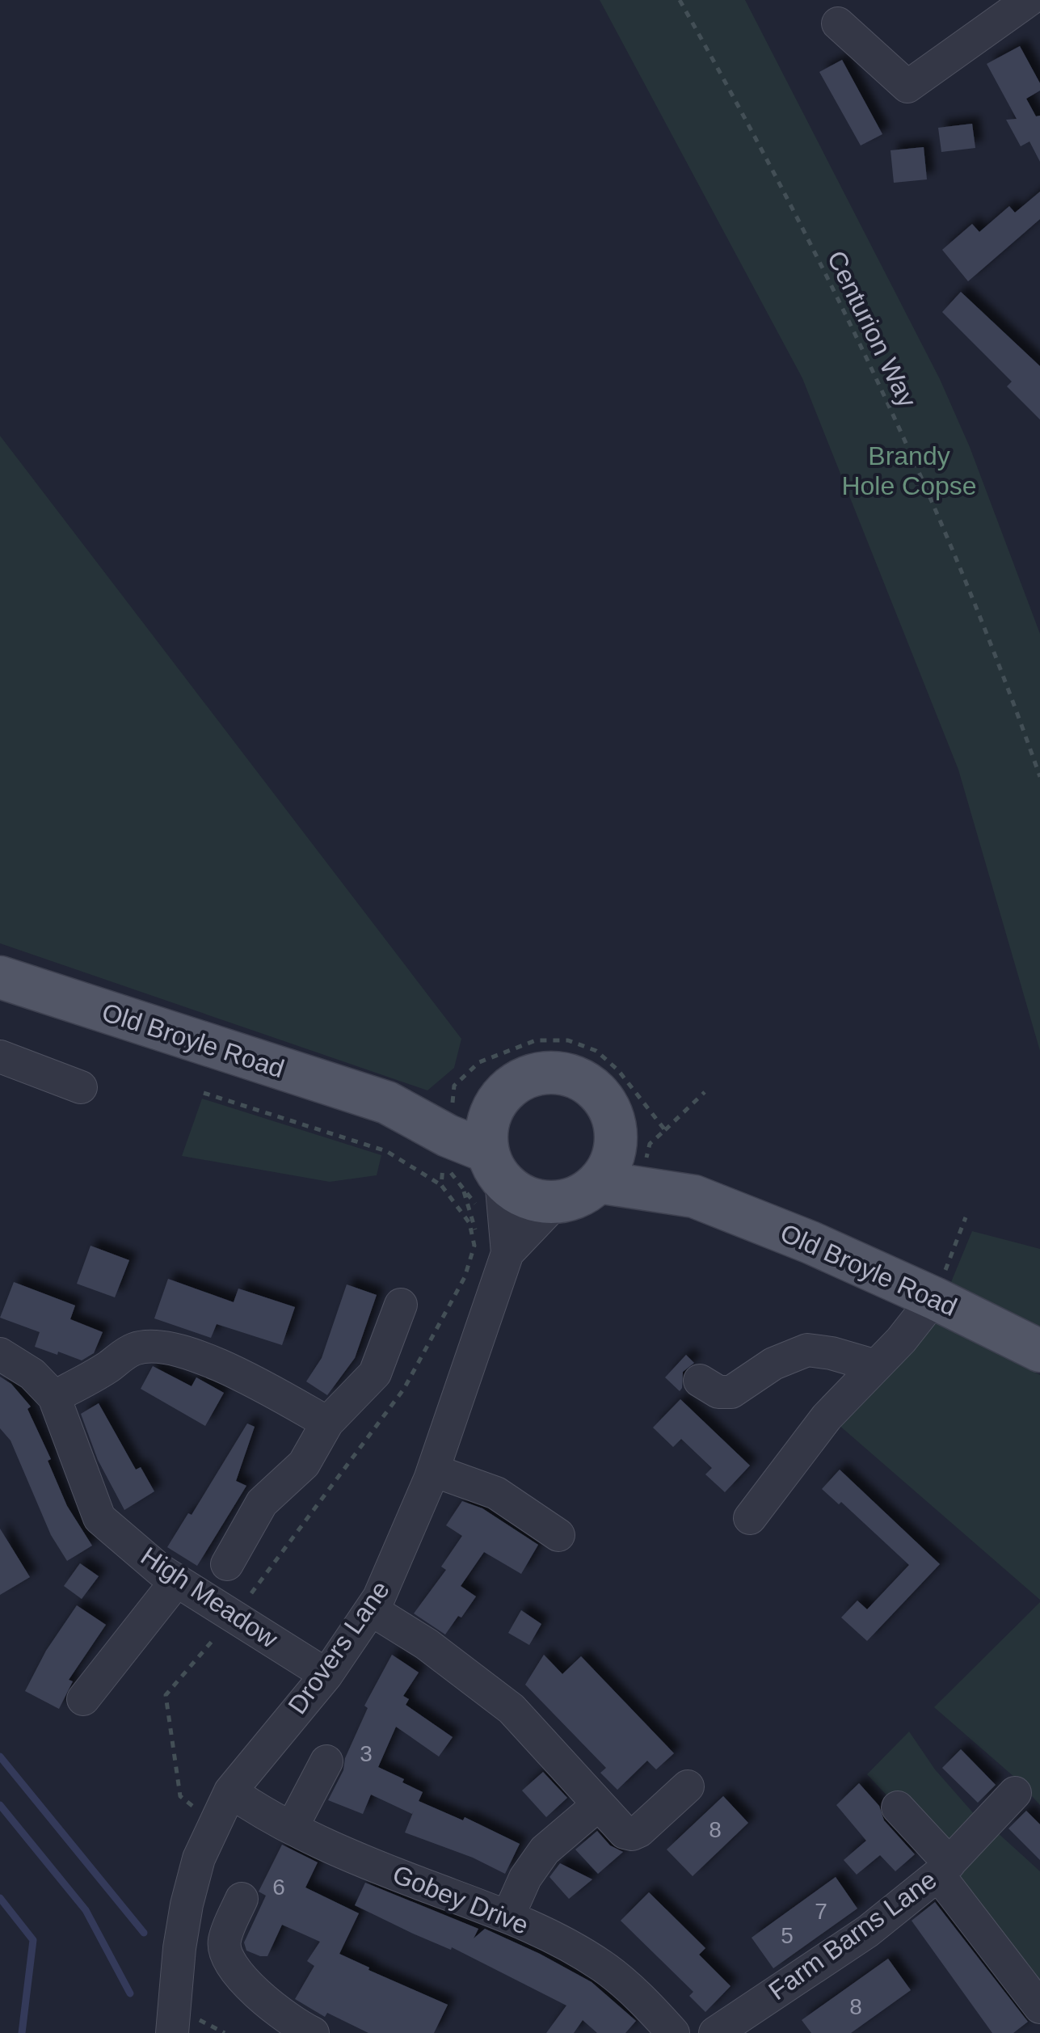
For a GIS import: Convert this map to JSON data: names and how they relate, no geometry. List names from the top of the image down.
{
  "streets": {
    "main road": ["Old Broyle Road"],
    "street": [
      "High Meadow",
      "Drovers Lane",
      "Gobey Drive",
      "Farm Barns Lane"
    ],
    "path": ["Centurion Way"]
  },
  "crossings": [
    ["Old Broyle Road", "Drovers Lane"],
    ["High Meadow", "Drovers Lane"],
    ["Drovers Lane", "Gobey Drive"]
  ],
  "parks": ["Brandy Hole Copse"],
  "house_numbers": [
    "3",
    "8",
    "6",
    "7",
    "5",
    "8"
  ]
}
